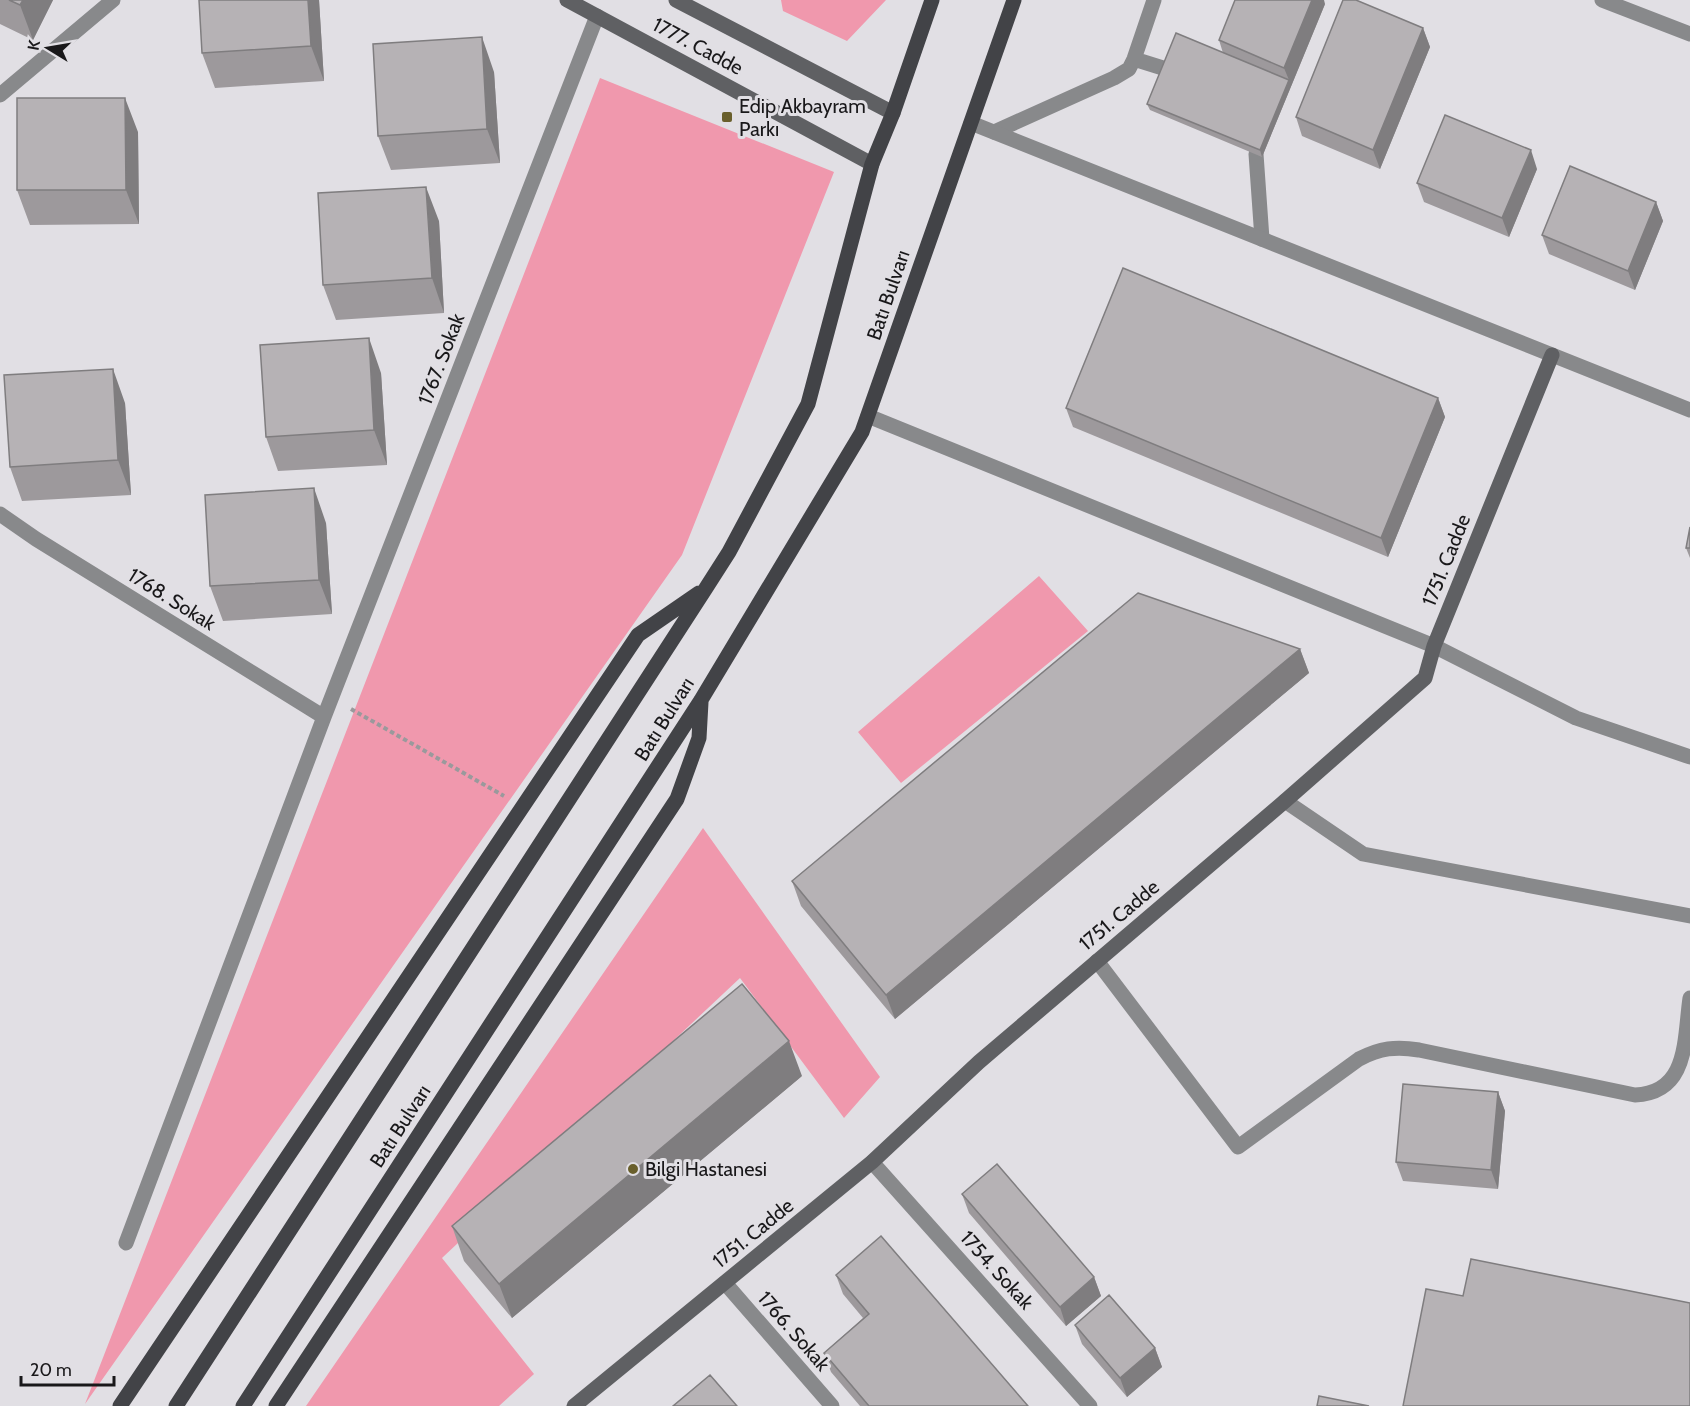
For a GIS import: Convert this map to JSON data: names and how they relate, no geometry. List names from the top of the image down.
{
  "streets": {
    "main road": ["1777. Cadde", "Batı Bulvarı", "1751. Cadde"],
    "street": [
      "1767. Sokak",
      "1768. Sokak",
      "1754. Sokak",
      "1766. Sokak"
    ]
  },
  "crossings": [
    ["1777. Cadde", "Batı Bulvarı"],
    ["1777. Cadde", "1767. Sokak"],
    ["1767. Sokak", "1768. Sokak"],
    ["1751. Cadde", "1754. Sokak"],
    ["1751. Cadde", "1766. Sokak"]
  ],
  "places": {
    "transit": ["Edip Akbayram Parkı"],
    "other": ["Bilgi Hastanesi"]
  },
  "scale_bar": "20 m",
  "north": "left"
}
